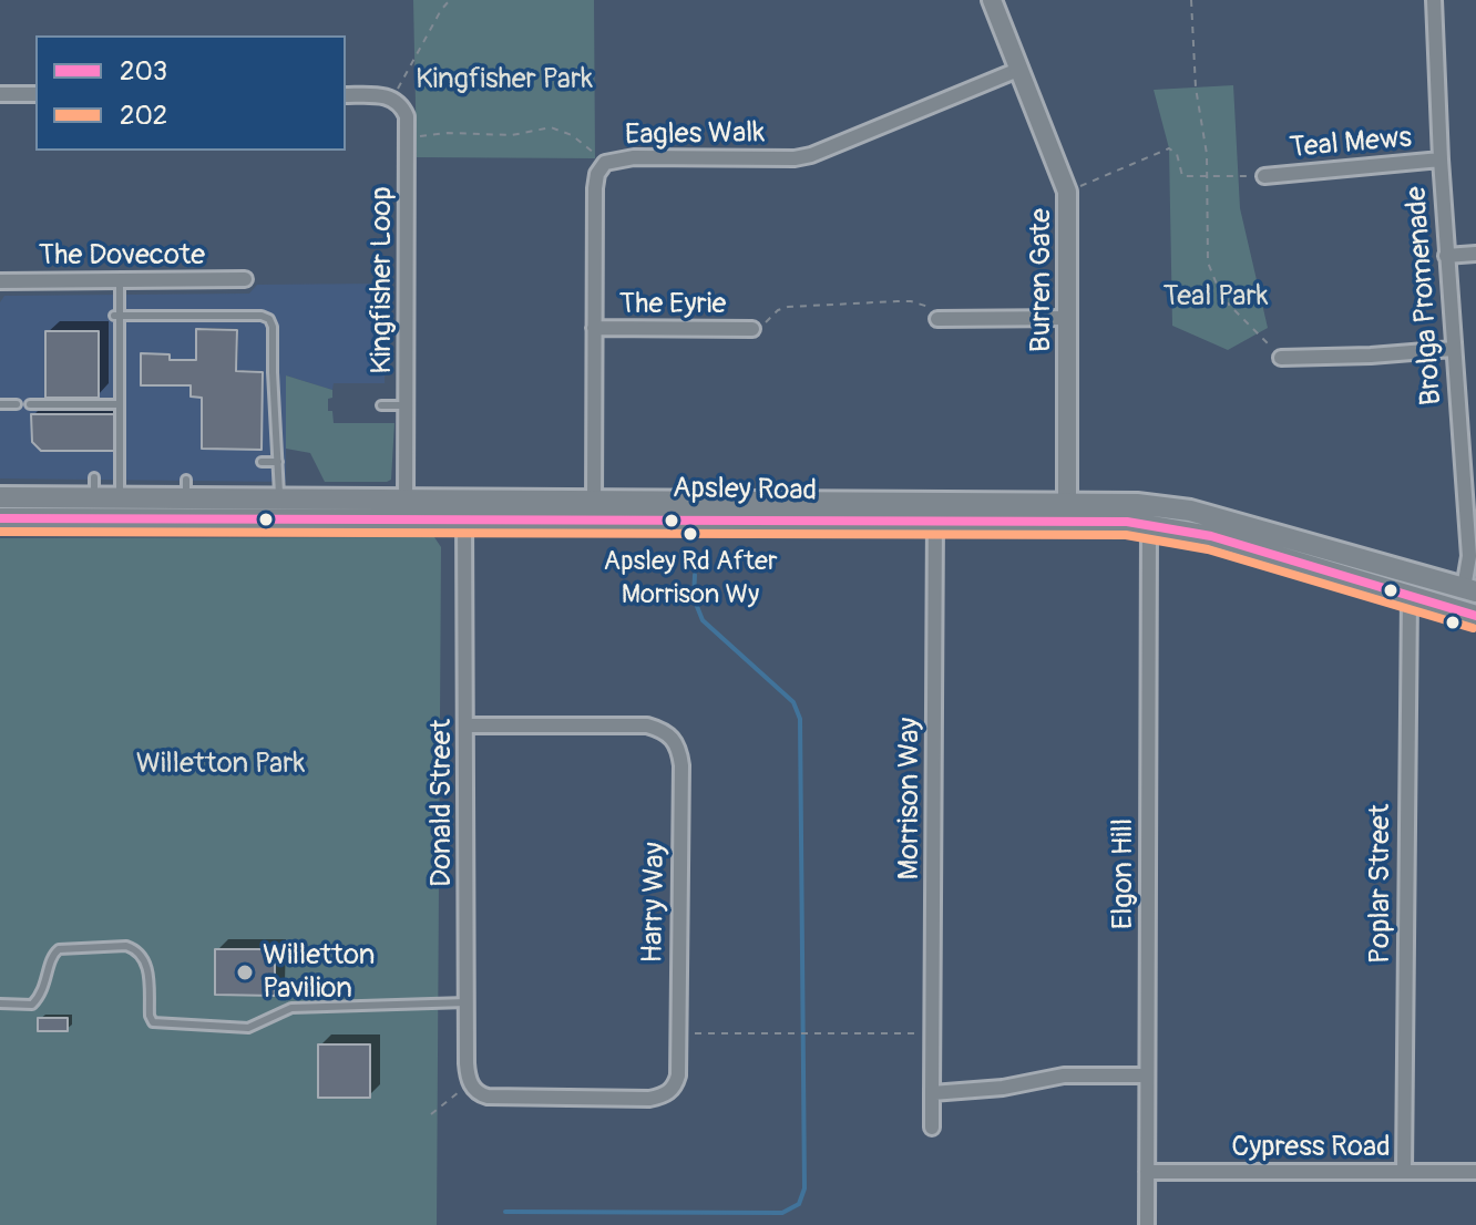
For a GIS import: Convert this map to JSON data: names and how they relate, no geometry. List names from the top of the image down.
{
  "streets": {
    "main road": ["Apsley Road"],
    "street": [
      "Eagles Walk",
      "Teal Mews",
      "The Dovecote",
      "Kingfisher Loop",
      "Burren Gate",
      "Brolga Promenade",
      "The Eyrie",
      "Morrison Way",
      "Donald Street",
      "Elgon Hill",
      "Poplar Street",
      "Harry Way",
      "Cypress Road"
    ]
  },
  "crossings": [
    ["Eagles Walk", "Burren Gate"],
    ["Eagles Walk", "The Eyrie"],
    ["Eagles Walk", "Apsley Road"],
    ["Teal Mews", "Brolga Promenade"],
    ["Kingfisher Loop", "Apsley Road"],
    ["Burren Gate", "Apsley Road"],
    ["Brolga Promenade", "Apsley Road"],
    ["Apsley Road", "Morrison Way"],
    ["Apsley Road", "Donald Street"],
    ["Apsley Road", "Elgon Hill"],
    ["Apsley Road", "Poplar Street"],
    ["Donald Street", "Harry Way"],
    ["Elgon Hill", "Cypress Road"],
    ["Poplar Street", "Cypress Road"]
  ],
  "parks": ["Kingfisher Park", "Teal Park", "Willetton Park"],
  "places": ["Apsley Rd After Morrison Wy", "Willetton Pavilion"],
  "lines": ["transit line 203", "transit line 202"],
  "legend": ["203", "202"]
}
